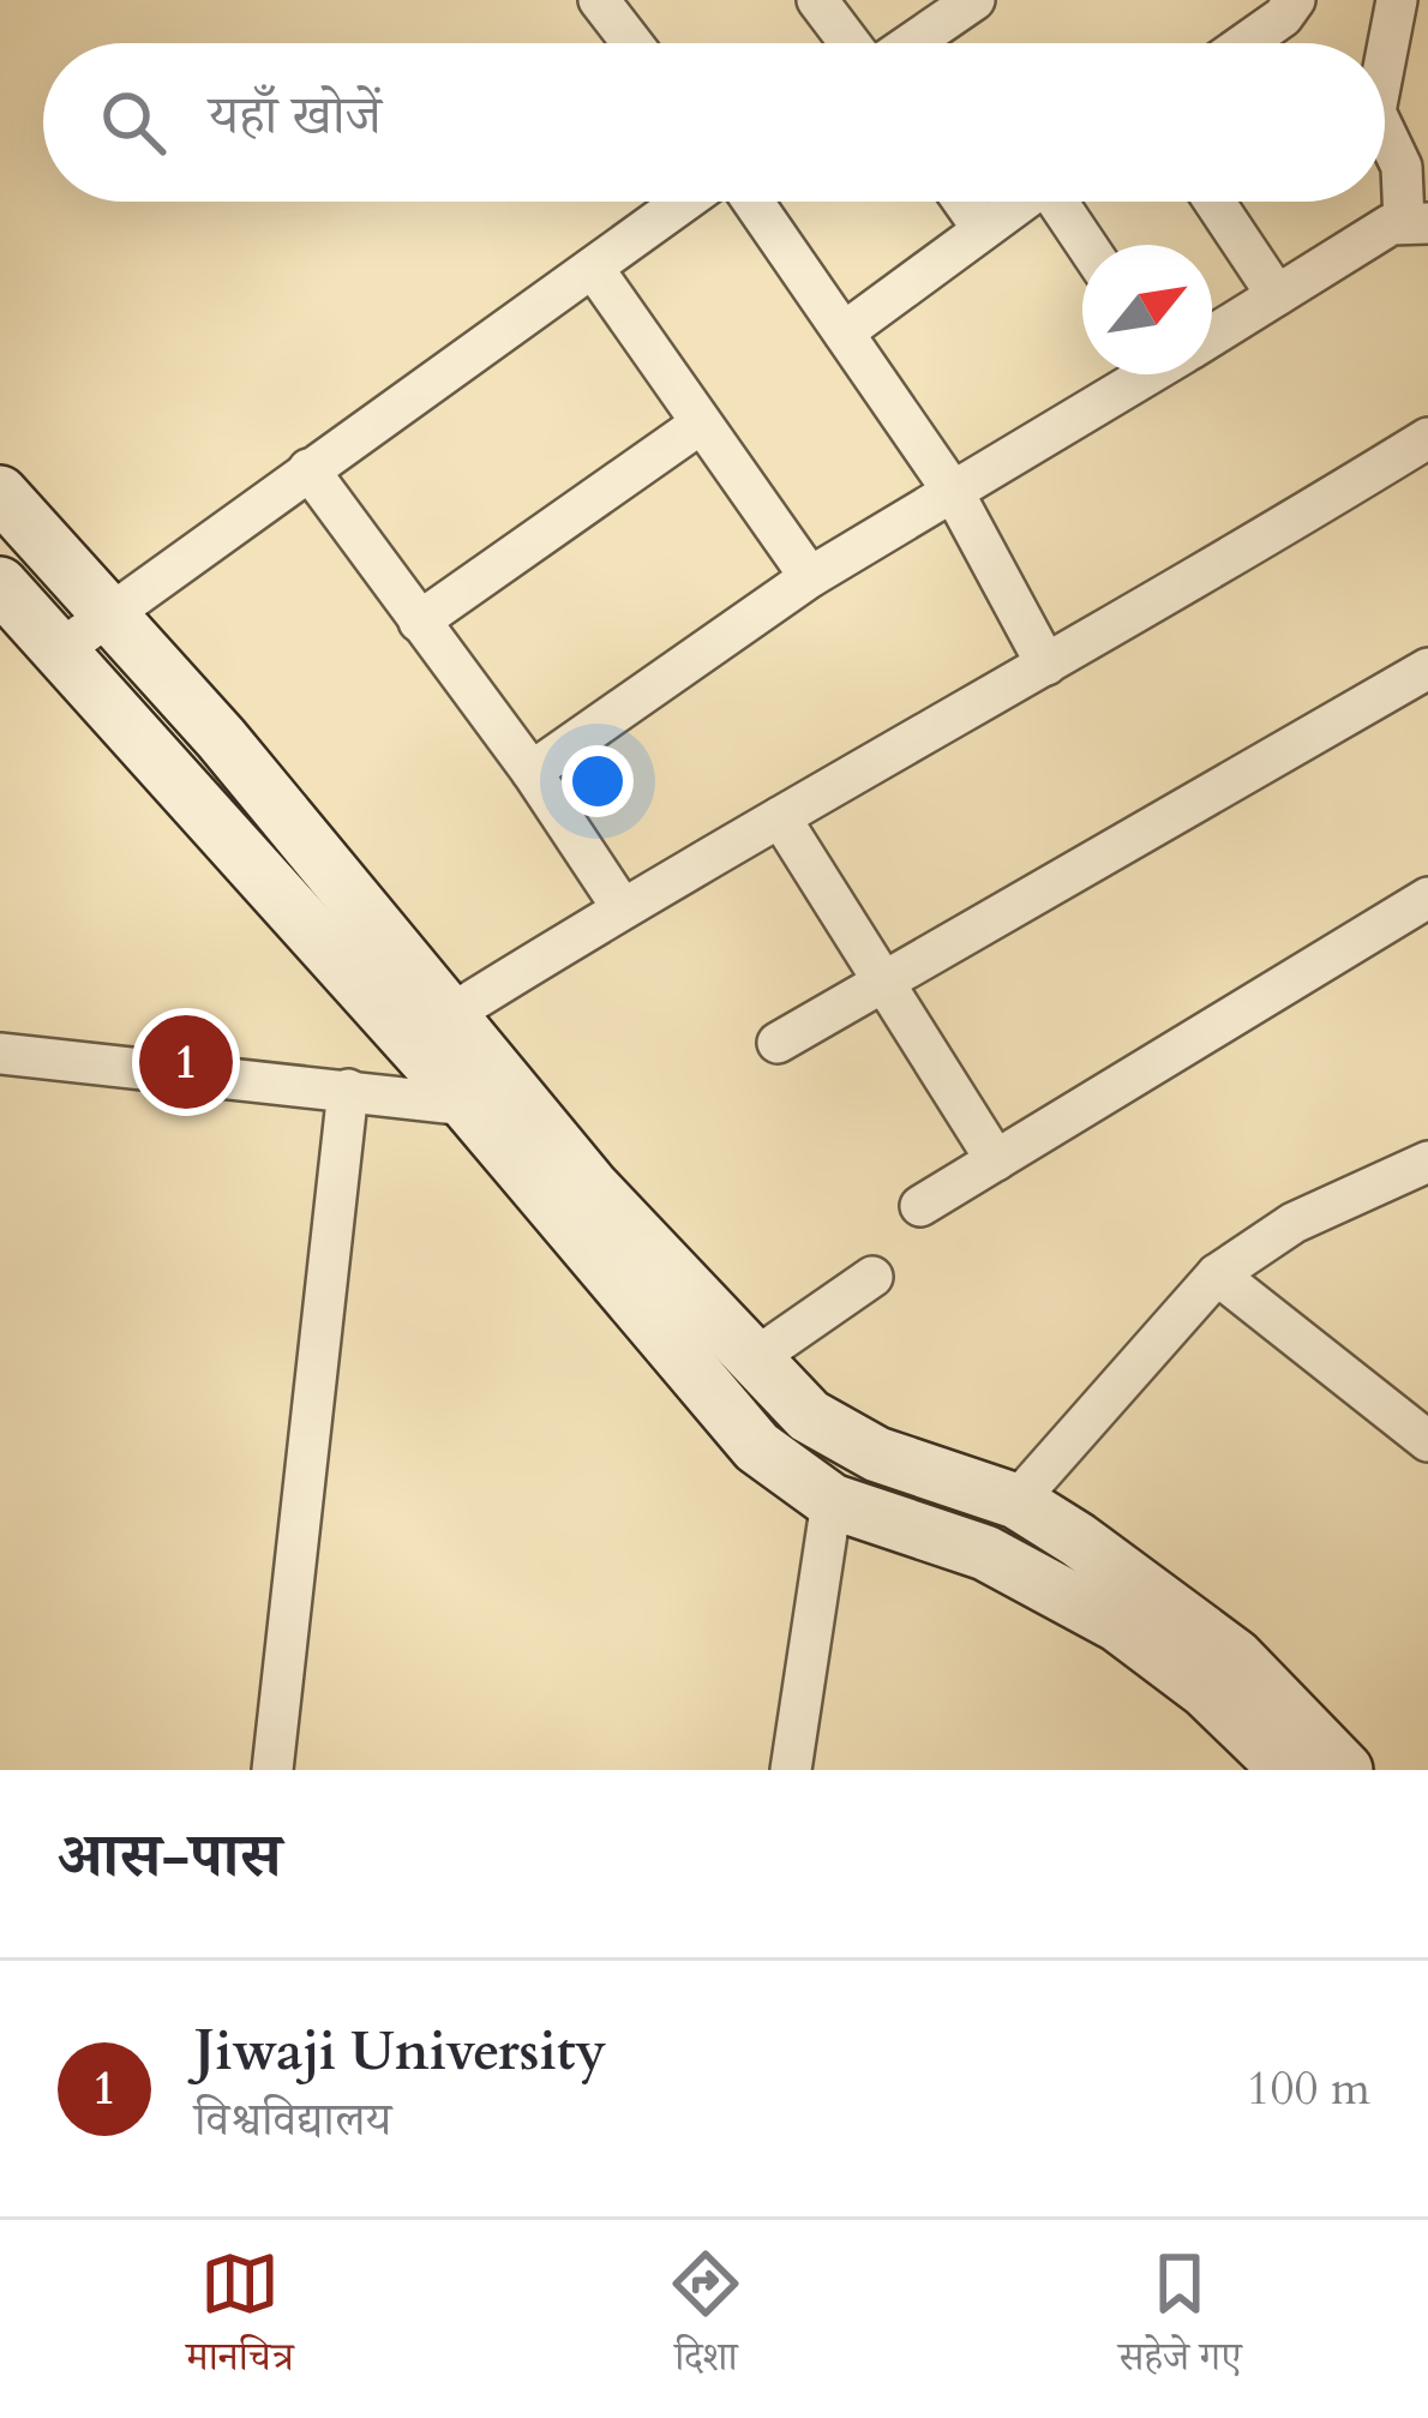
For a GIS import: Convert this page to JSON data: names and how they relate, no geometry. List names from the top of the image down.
{
  "north": "top right",
  "page": {
    "search": "यहाँ खोजें",
    "pins": "1",
    "heading": "आस-पास",
    "list": [
      {
        "mark": "1",
        "name": "Jiwaji University",
        "note": "विश्वविद्यालय",
        "value": "100 m"
      }
    ],
    "nav": ["मानचित्र", "दिशा", "सहेजे गए"]
  }
}
